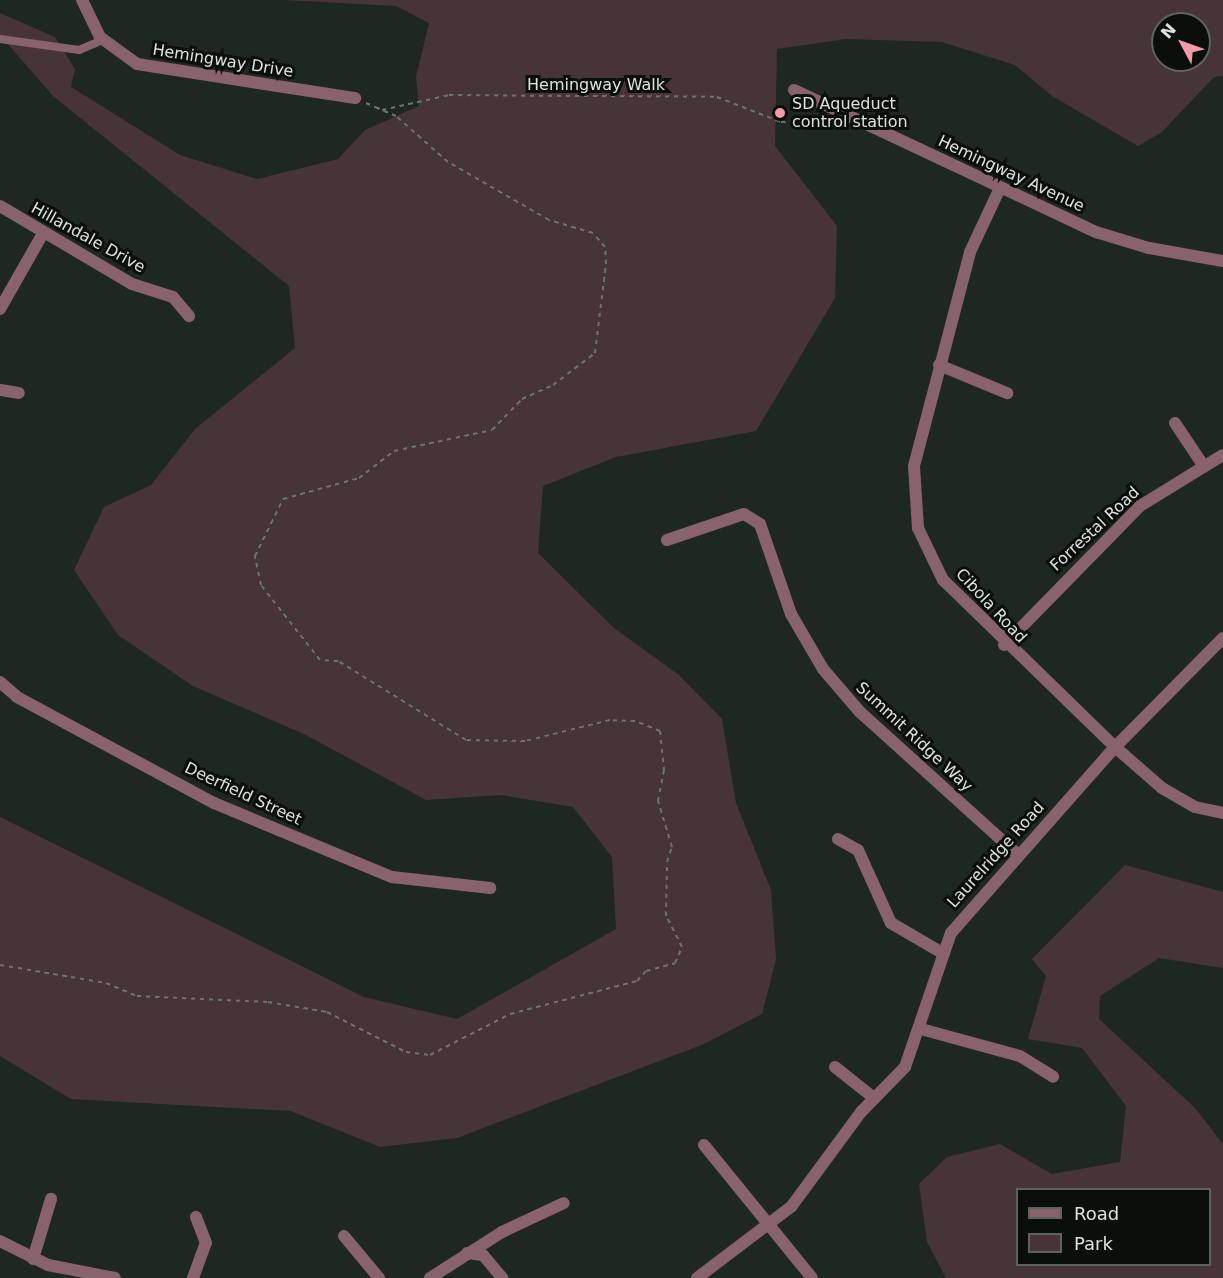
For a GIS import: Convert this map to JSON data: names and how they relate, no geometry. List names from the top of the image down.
{
  "streets": {
    "street": [
      "Hemingway Drive",
      "Hemingway Avenue",
      "Hillandale Drive",
      "Forrestal Road",
      "Cibola Road",
      "Summit Ridge Way",
      "Deerfield Street",
      "Laurelridge Road"
    ],
    "path": ["Hemingway Walk"]
  },
  "crossings": [
    ["Hemingway Walk", "Hemingway Avenue"],
    ["Hemingway Avenue", "Cibola Road"],
    ["Forrestal Road", "Cibola Road"],
    ["Cibola Road", "Laurelridge Road"],
    ["Summit Ridge Way", "Laurelridge Road"]
  ],
  "places": ["SD Aqueduct control station"],
  "legend": ["Road", "Park"],
  "north": "top left"
}
